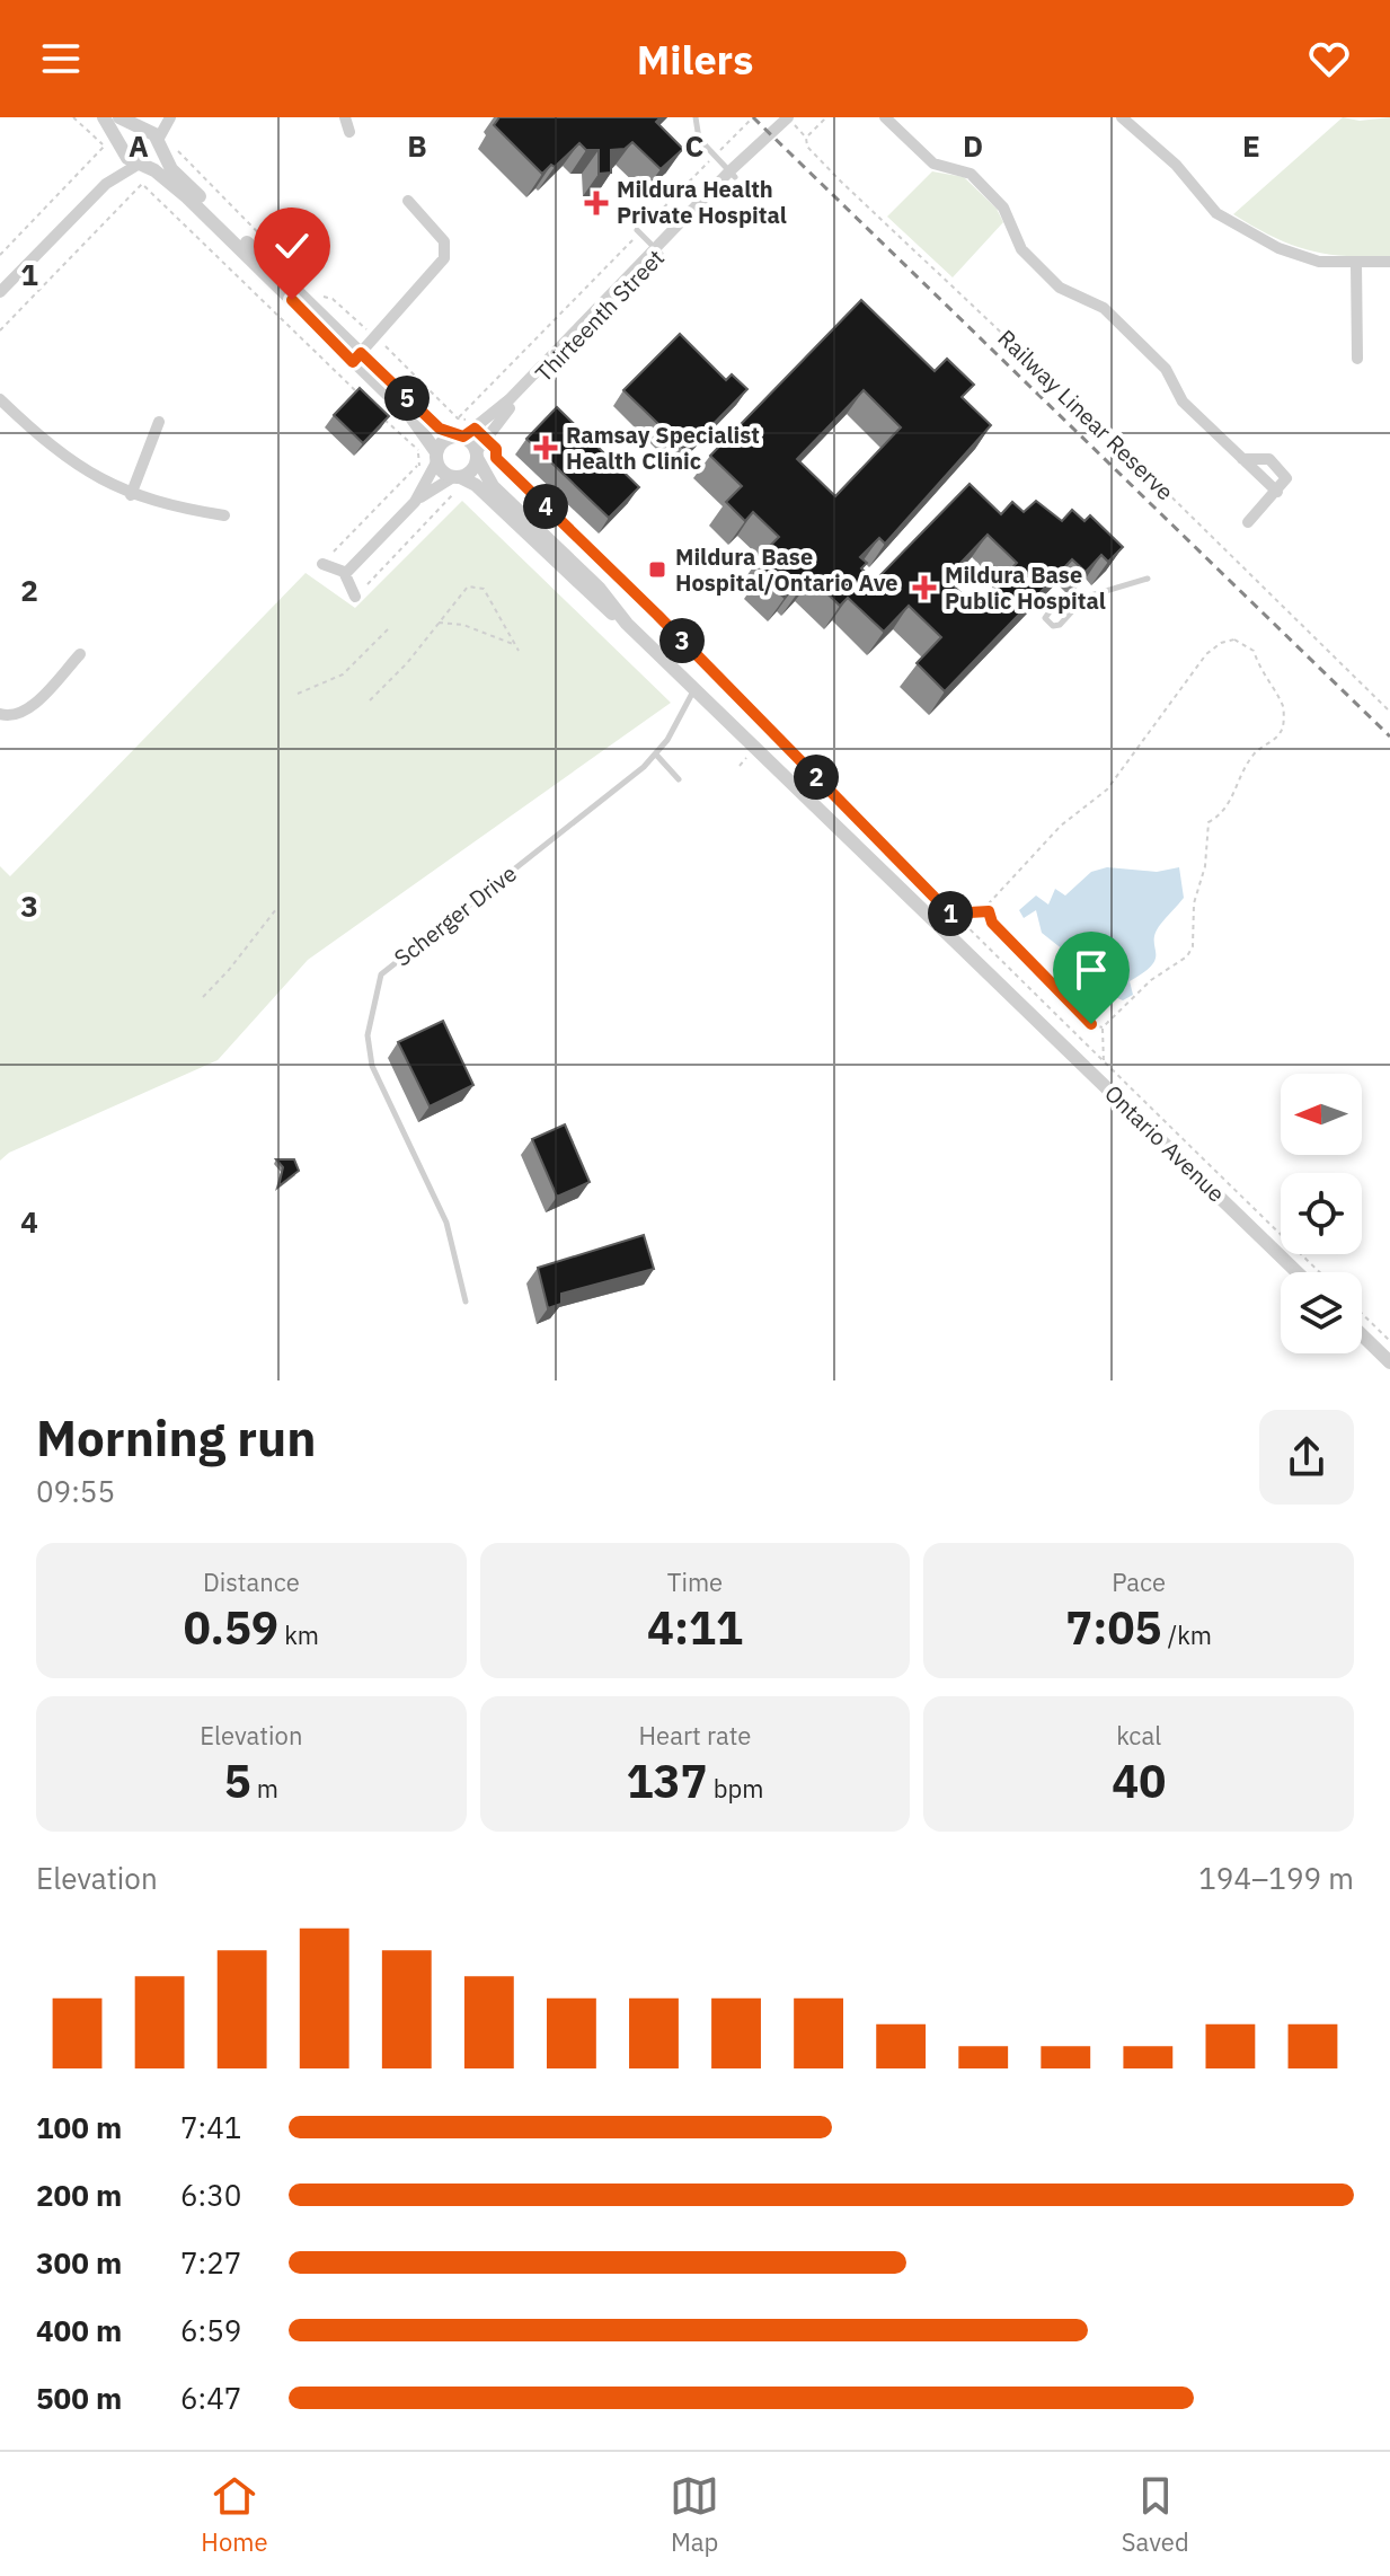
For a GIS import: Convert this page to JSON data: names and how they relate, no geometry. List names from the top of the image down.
{
  "streets": {
    "street": ["Thirteenth Street", "Ontario Avenue"],
    "lane": ["Scherger Drive"],
    "path": ["Railway Linear Reserve"]
  },
  "crossings": [
    ["Thirteenth Street", "Railway Linear Reserve"],
    ["Thirteenth Street", "Ontario Avenue"],
    ["Scherger Drive", "Ontario Avenue"]
  ],
  "places": {
    "health": ["Mildura Health Private Hospital", "Ramsay Specialist Health Clinic", "Mildura Base Public Hospital"],
    "transit": ["Mildura Base Hospital/Ontario Ave"]
  },
  "north": "left",
  "page": {
    "header": "Milers",
    "pins": [
      "5",
      "4",
      "3",
      "2",
      "1"
    ],
    "heading": ["Morning run", "09:55"],
    "stats": [
      ["Distance", "0.59 km"],
      ["Time", "4:11"],
      ["Pace", "7:05 /km"],
      ["Elevation", "5 m"],
      ["Heart rate", "137 bpm"],
      ["kcal", "40"]
    ],
    "chart": ["Elevation", "194–199 m"],
    "list": [
      {
        "name": "100 m",
        "note": "7:41"
      },
      {
        "name": "200 m",
        "note": "6:30"
      },
      {
        "name": "300 m",
        "note": "7:27"
      },
      {
        "name": "400 m",
        "note": "6:59"
      },
      {
        "name": "500 m",
        "note": "6:47"
      }
    ],
    "tabs": ["Home", "Map", "Saved"]
  },
  "grid": {
    "columns": [
      "A",
      "B",
      "C",
      "D",
      "E"
    ],
    "rows": [
      "1",
      "2",
      "3",
      "4"
    ]
  }
}
